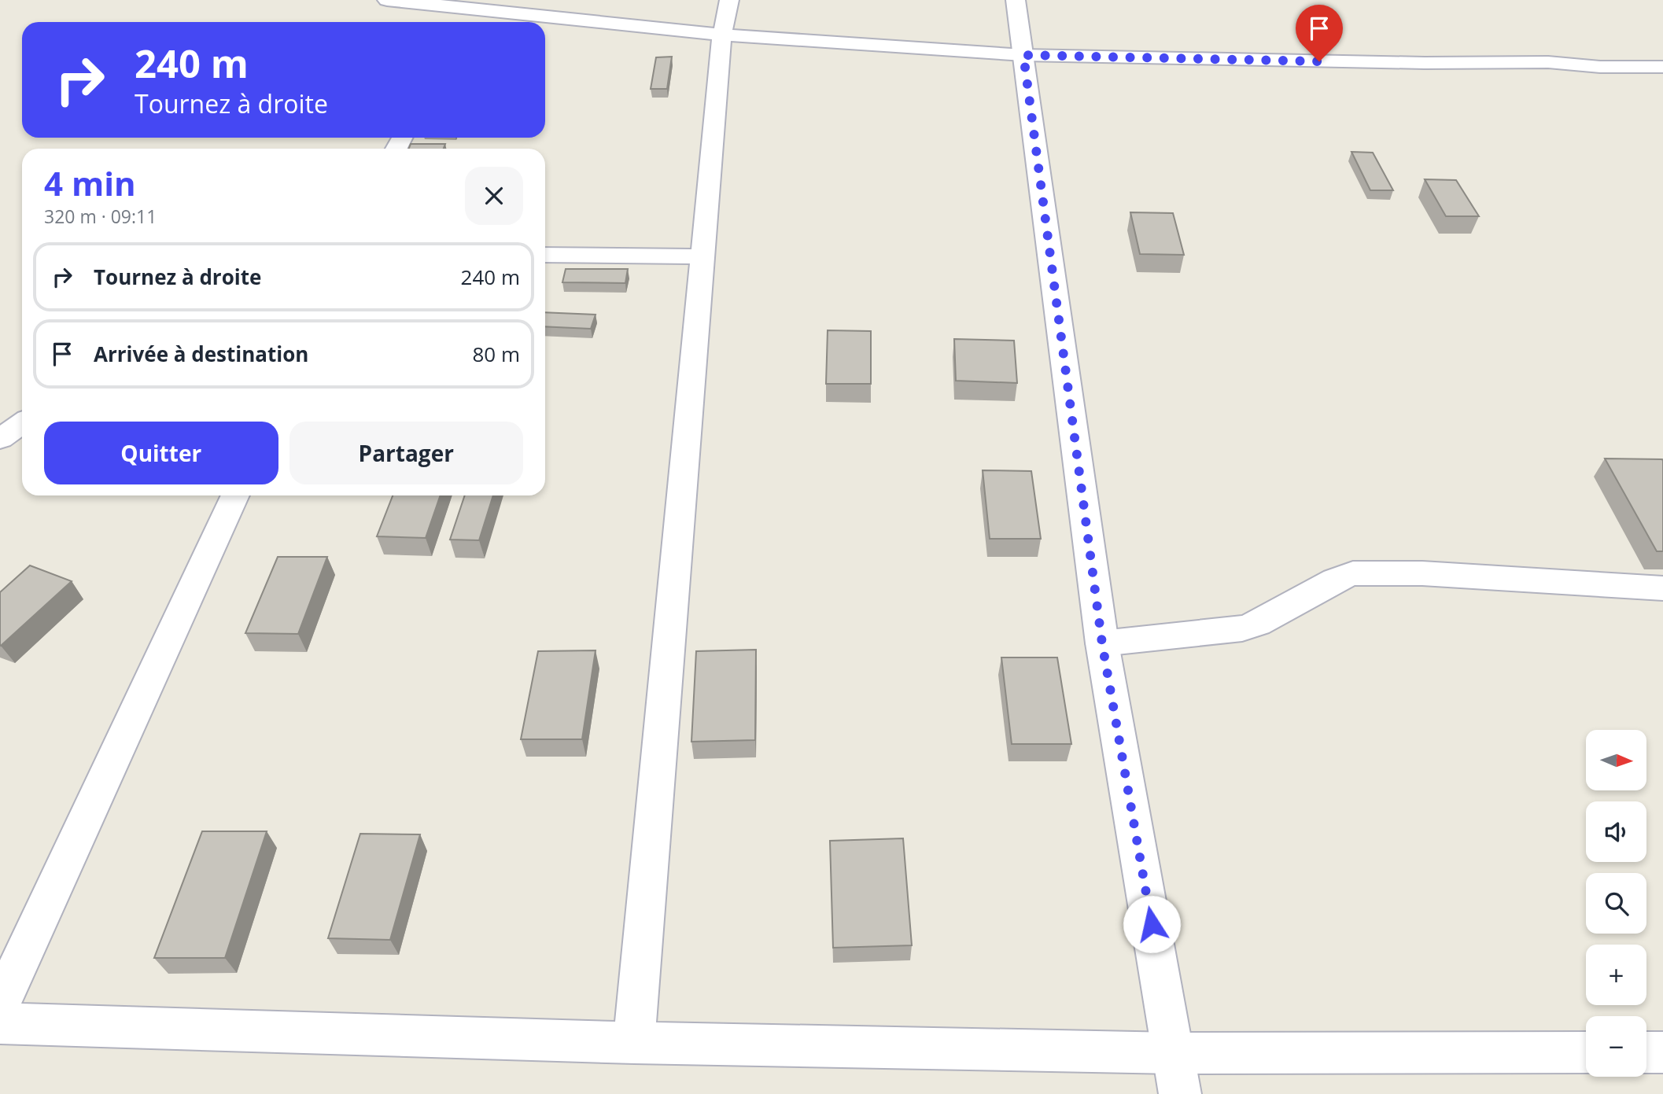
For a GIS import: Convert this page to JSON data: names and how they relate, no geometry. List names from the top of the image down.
{
  "north": "right",
  "page": {
    "turn": ["240 m", "Tournez à droite"],
    "heading": ["4 min", "320 m · 09:11"],
    "list": [
      {
        "name": "Tournez à droite",
        "value": "240 m"
      },
      {
        "name": "Arrivée à destination",
        "value": "80 m"
      }
    ],
    "buttons": ["Quitter", "Partager"],
    "map_buttons": ["+", "−"]
  }
}
